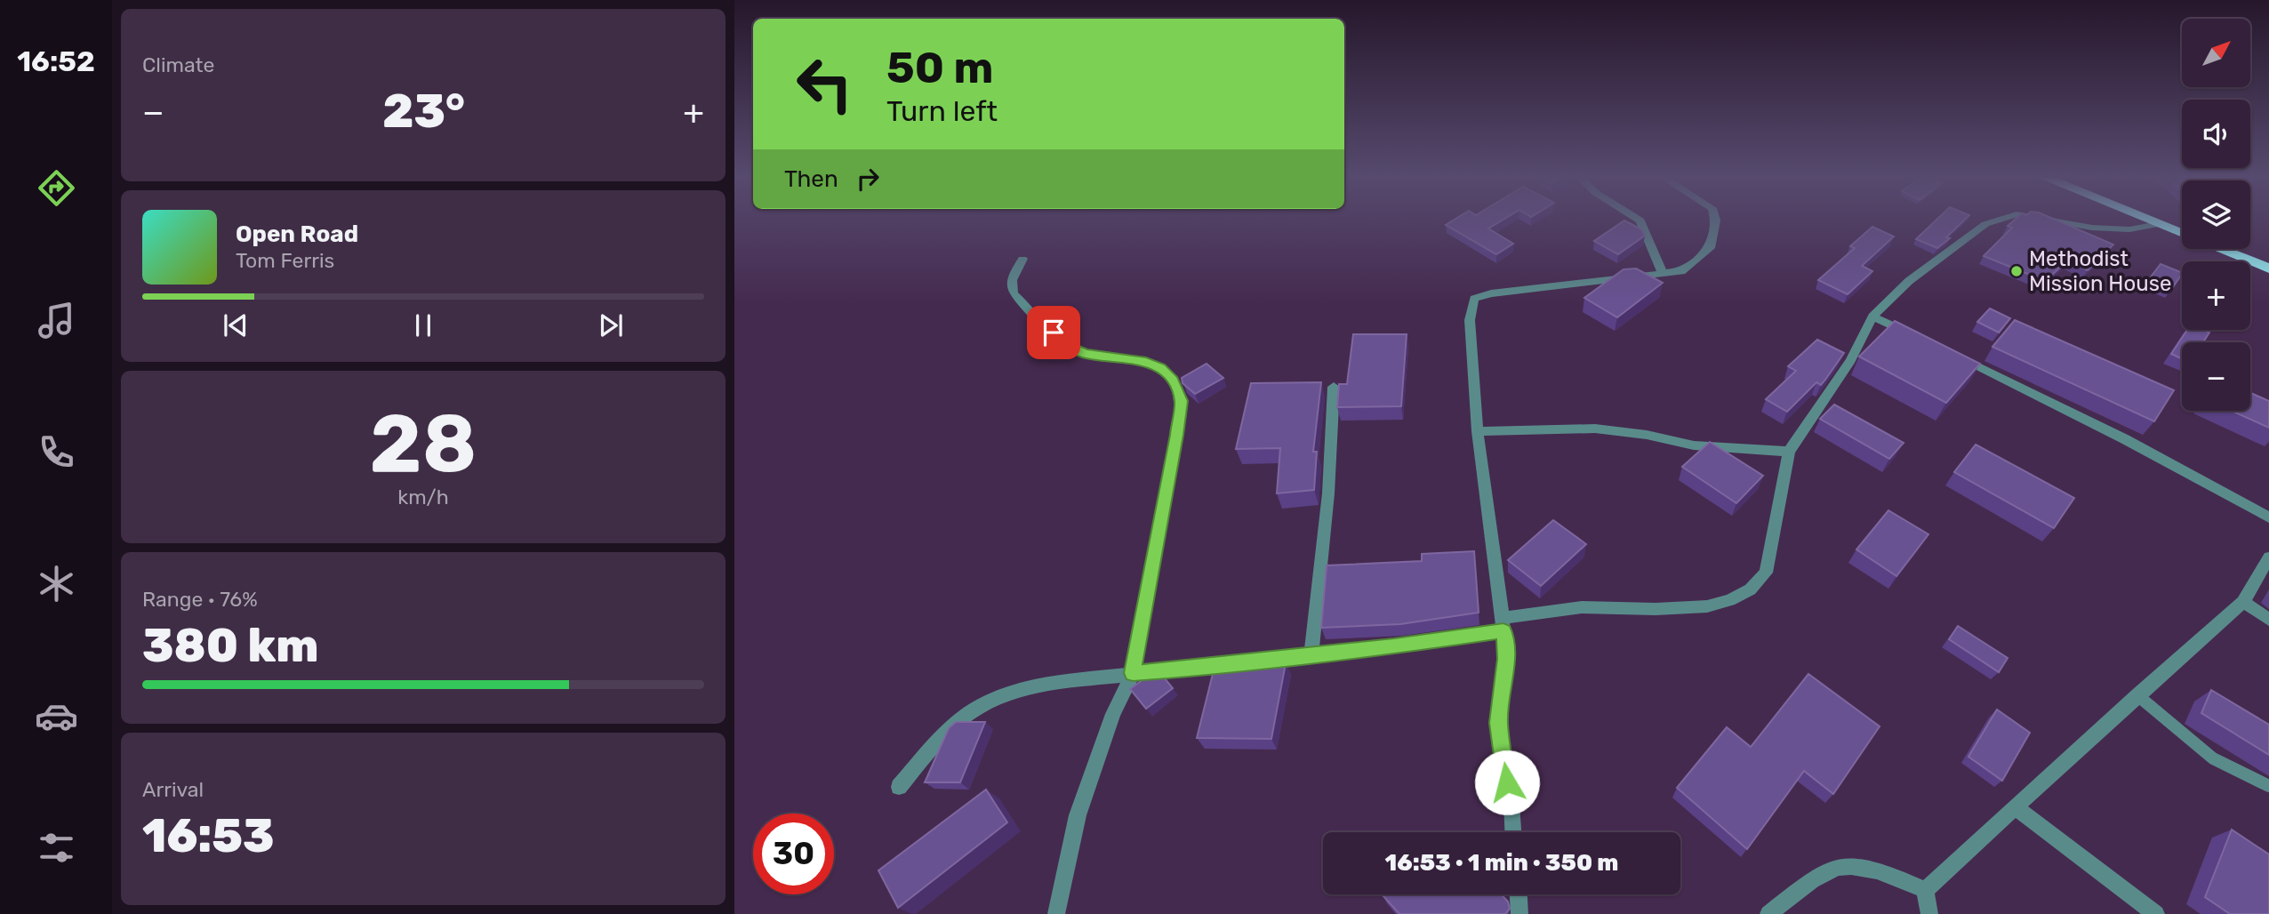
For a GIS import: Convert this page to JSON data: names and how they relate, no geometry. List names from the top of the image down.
{
  "places": ["Methodist Mission House"],
  "north": "top right",
  "page": {
    "tabs": "16:52",
    "tile": [
      "Climate",
      ["28", "km/h"],
      ["Range · 76%", "380 km"],
      ["Arrival", "16:53"]
    ],
    "map_buttons": ["+", "−"],
    "turn": ["50 m", "Turn left"],
    "heat": ["−", "23°", "+"],
    "then": "Then",
    "song": ["Open Road", "Tom Ferris"],
    "limit": "30",
    "trip": "16:53 · 1 min · 350 m"
  }
}
